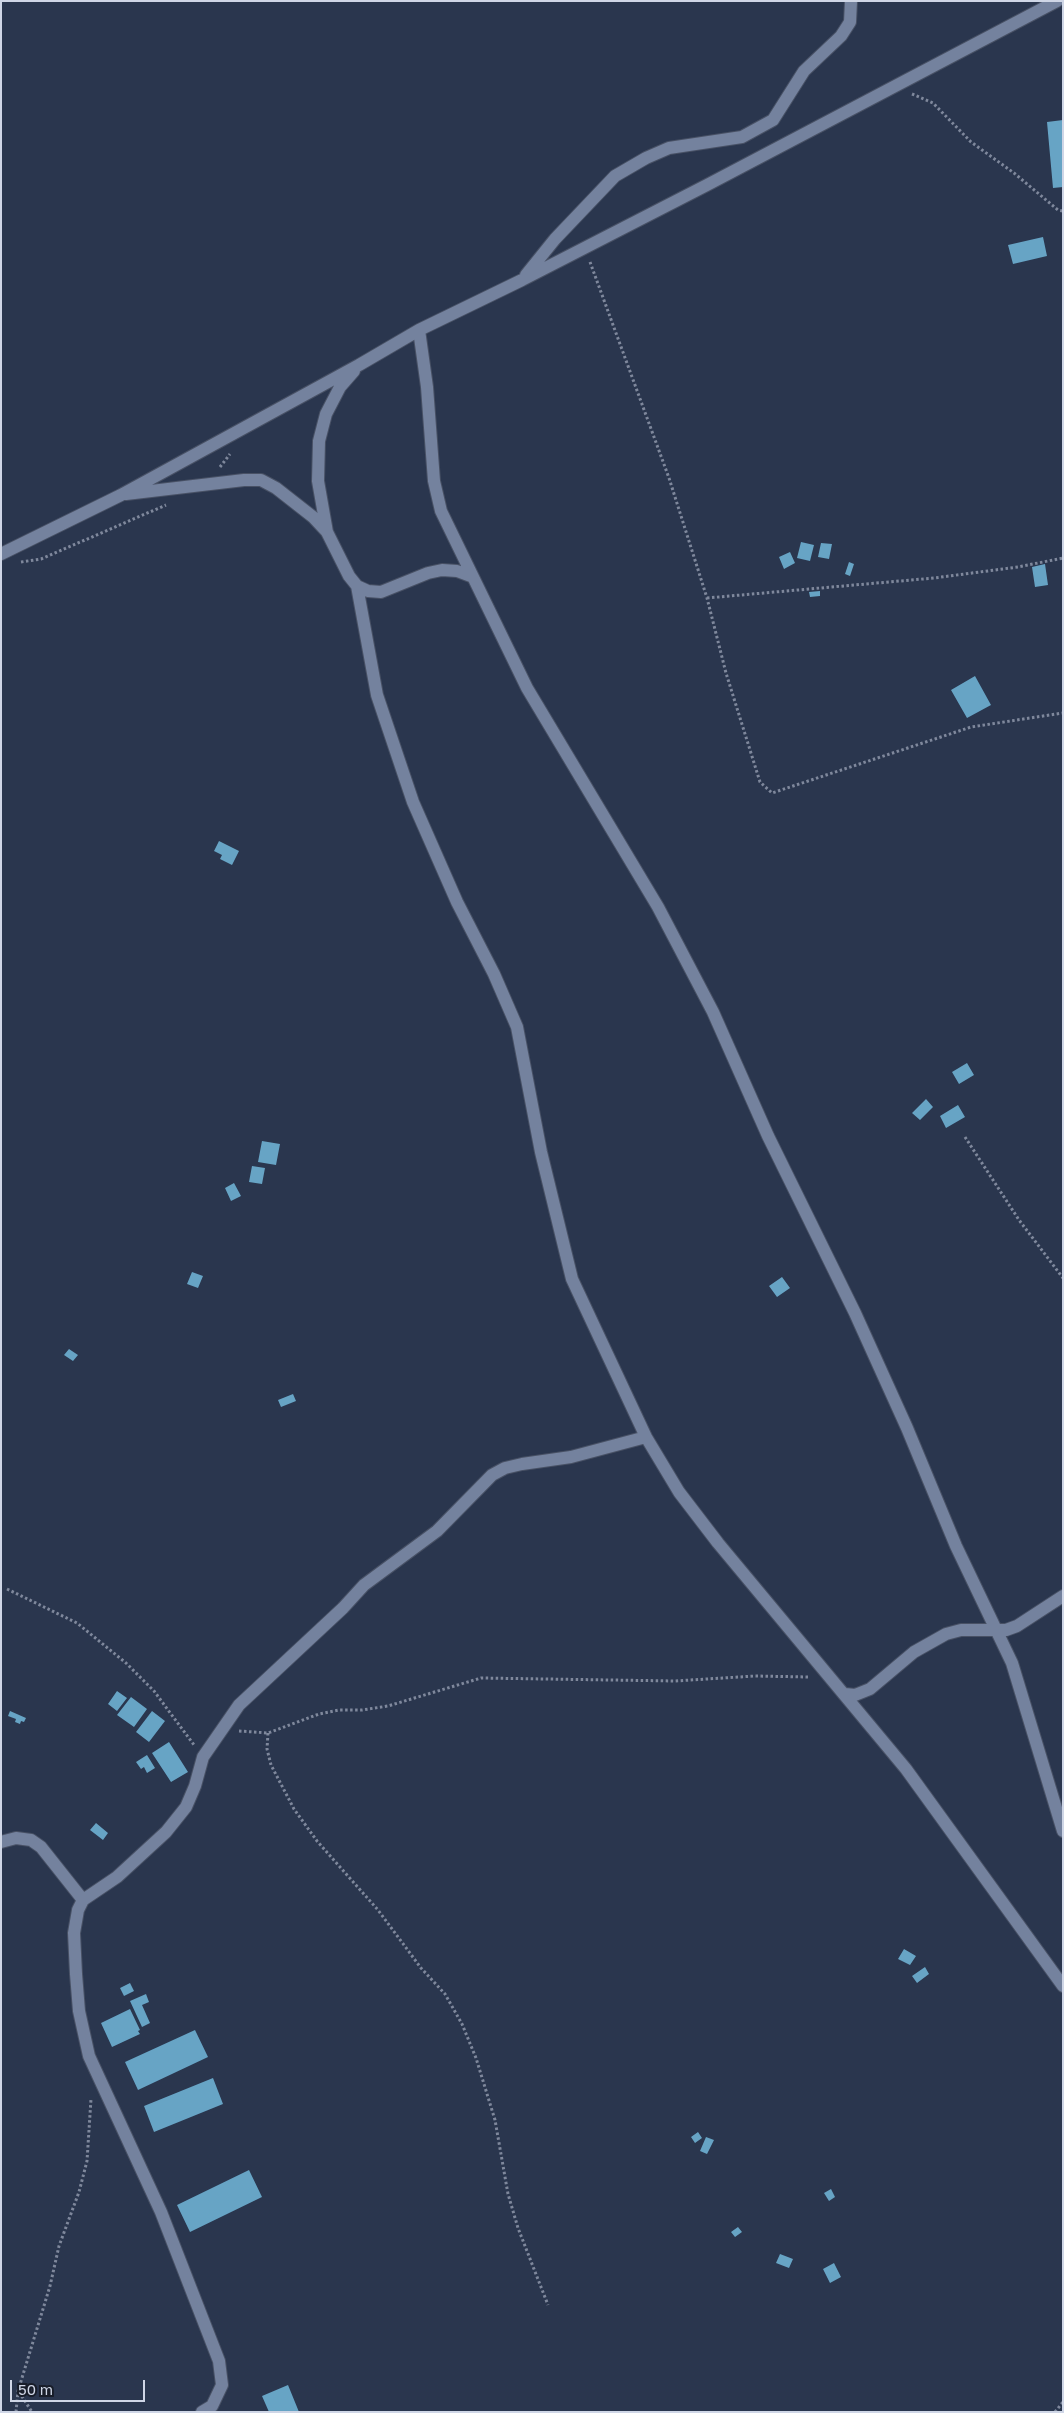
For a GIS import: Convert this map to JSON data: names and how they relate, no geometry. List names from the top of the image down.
{
  "scale_bar": "50 m"
}
